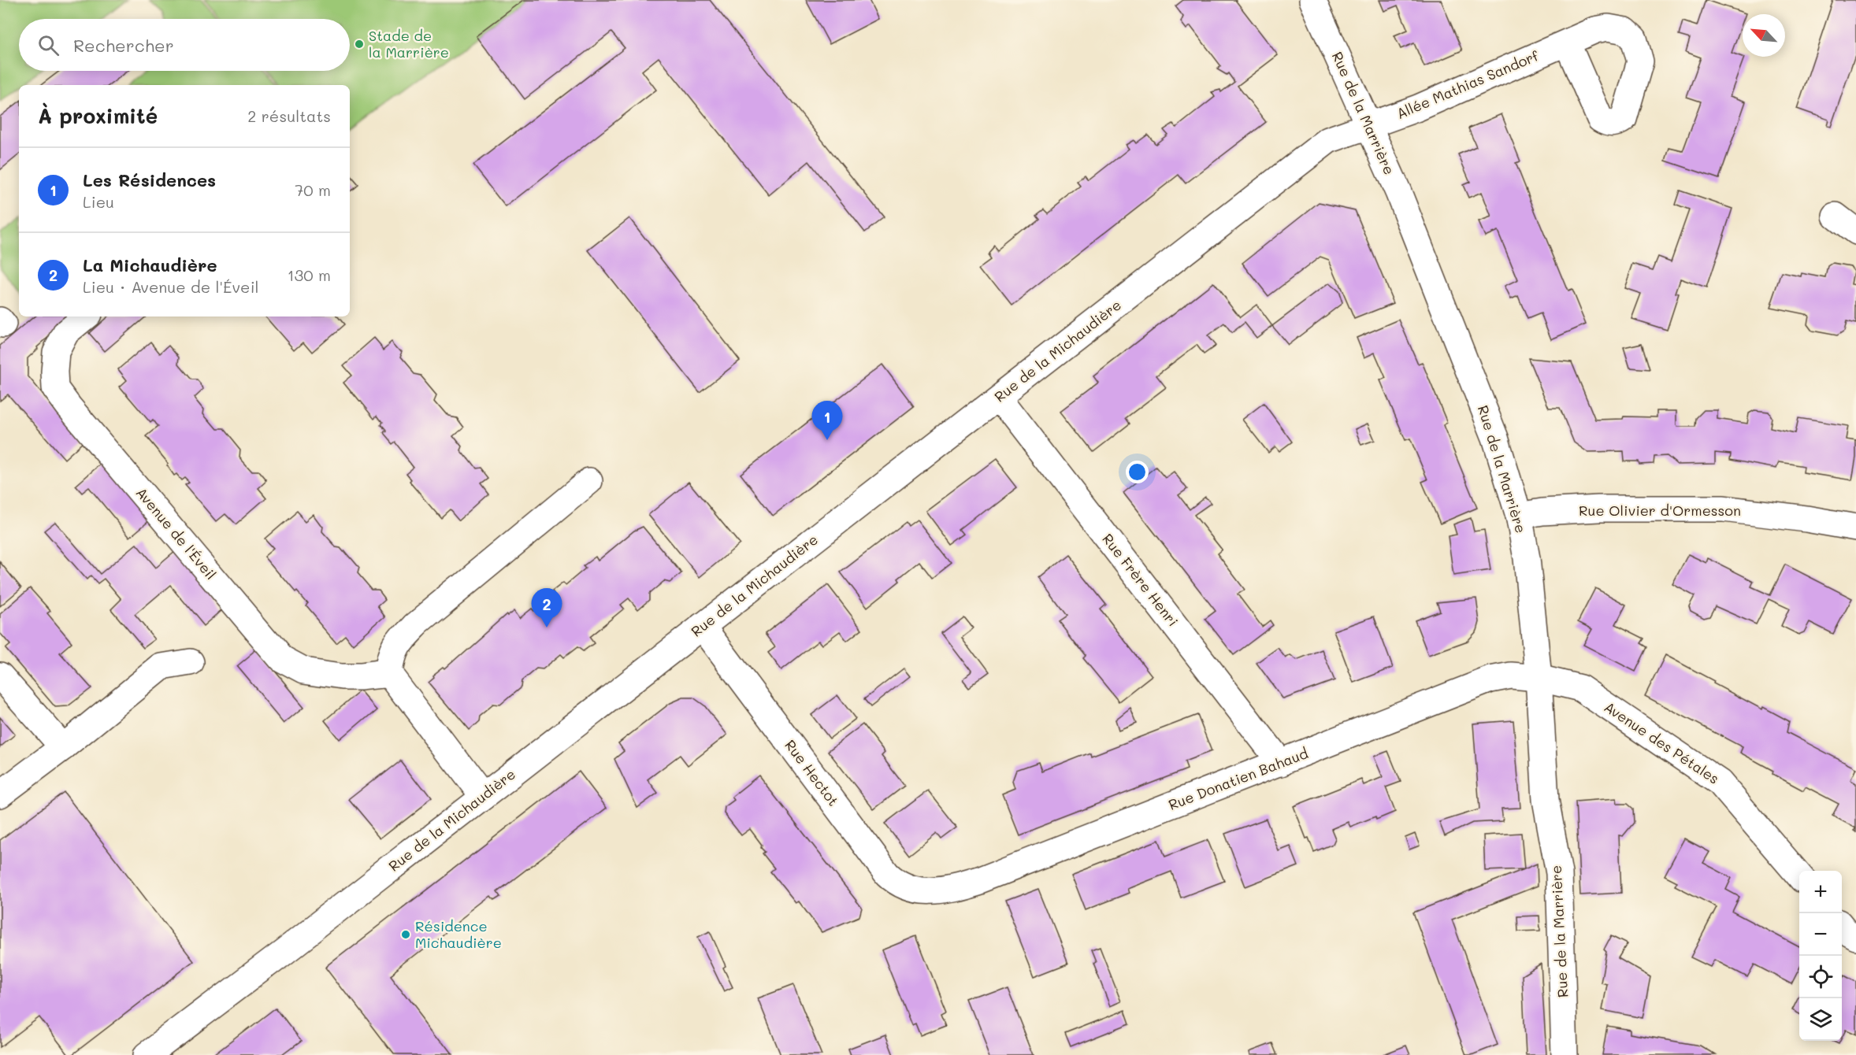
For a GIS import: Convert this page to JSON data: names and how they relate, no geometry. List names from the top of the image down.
{
  "streets": {
    "street": [
      "Allée Mathias Sandorf",
      "Rue de la Marrière",
      "Rue de la Michaudière",
      "Rue Olivier d'Ormesson",
      "Avenue de l'Éveil",
      "Rue Frère Henri",
      "Avenue des Pétales",
      "Rue Hectot",
      "Rue Donatien Bahaud"
    ]
  },
  "crossings": [
    ["Allée Mathias Sandorf", "Rue de la Marrière"],
    ["Allée Mathias Sandorf", "Rue de la Michaudière"],
    ["Rue de la Marrière", "Rue de la Michaudière"],
    ["Rue de la Marrière", "Rue Olivier d'Ormesson"],
    ["Rue de la Marrière", "Avenue des Pétales"],
    ["Rue de la Marrière", "Rue Donatien Bahaud"],
    ["Rue de la Michaudière", "Rue Frère Henri"],
    ["Rue de la Michaudière", "Rue Hectot"],
    ["Rue Frère Henri", "Rue Donatien Bahaud"],
    ["Avenue des Pétales", "Rue Donatien Bahaud"],
    ["Rue Hectot", "Rue Donatien Bahaud"]
  ],
  "places": ["Stade de la Marrière", "Résidence Michaudière"],
  "north": "top left",
  "page": {
    "search": "Rechercher",
    "heading": ["À proximité", "2 résultats"],
    "list": [
      {
        "mark": "1",
        "name": "Les Résidences",
        "note": "Lieu",
        "value": "70 m"
      },
      {
        "mark": "2",
        "name": "La Michaudière",
        "note": "Lieu · Avenue de l'Éveil",
        "value": "130 m"
      }
    ],
    "pins": ["1", "2"],
    "map_buttons": ["+", "−"]
  }
}
